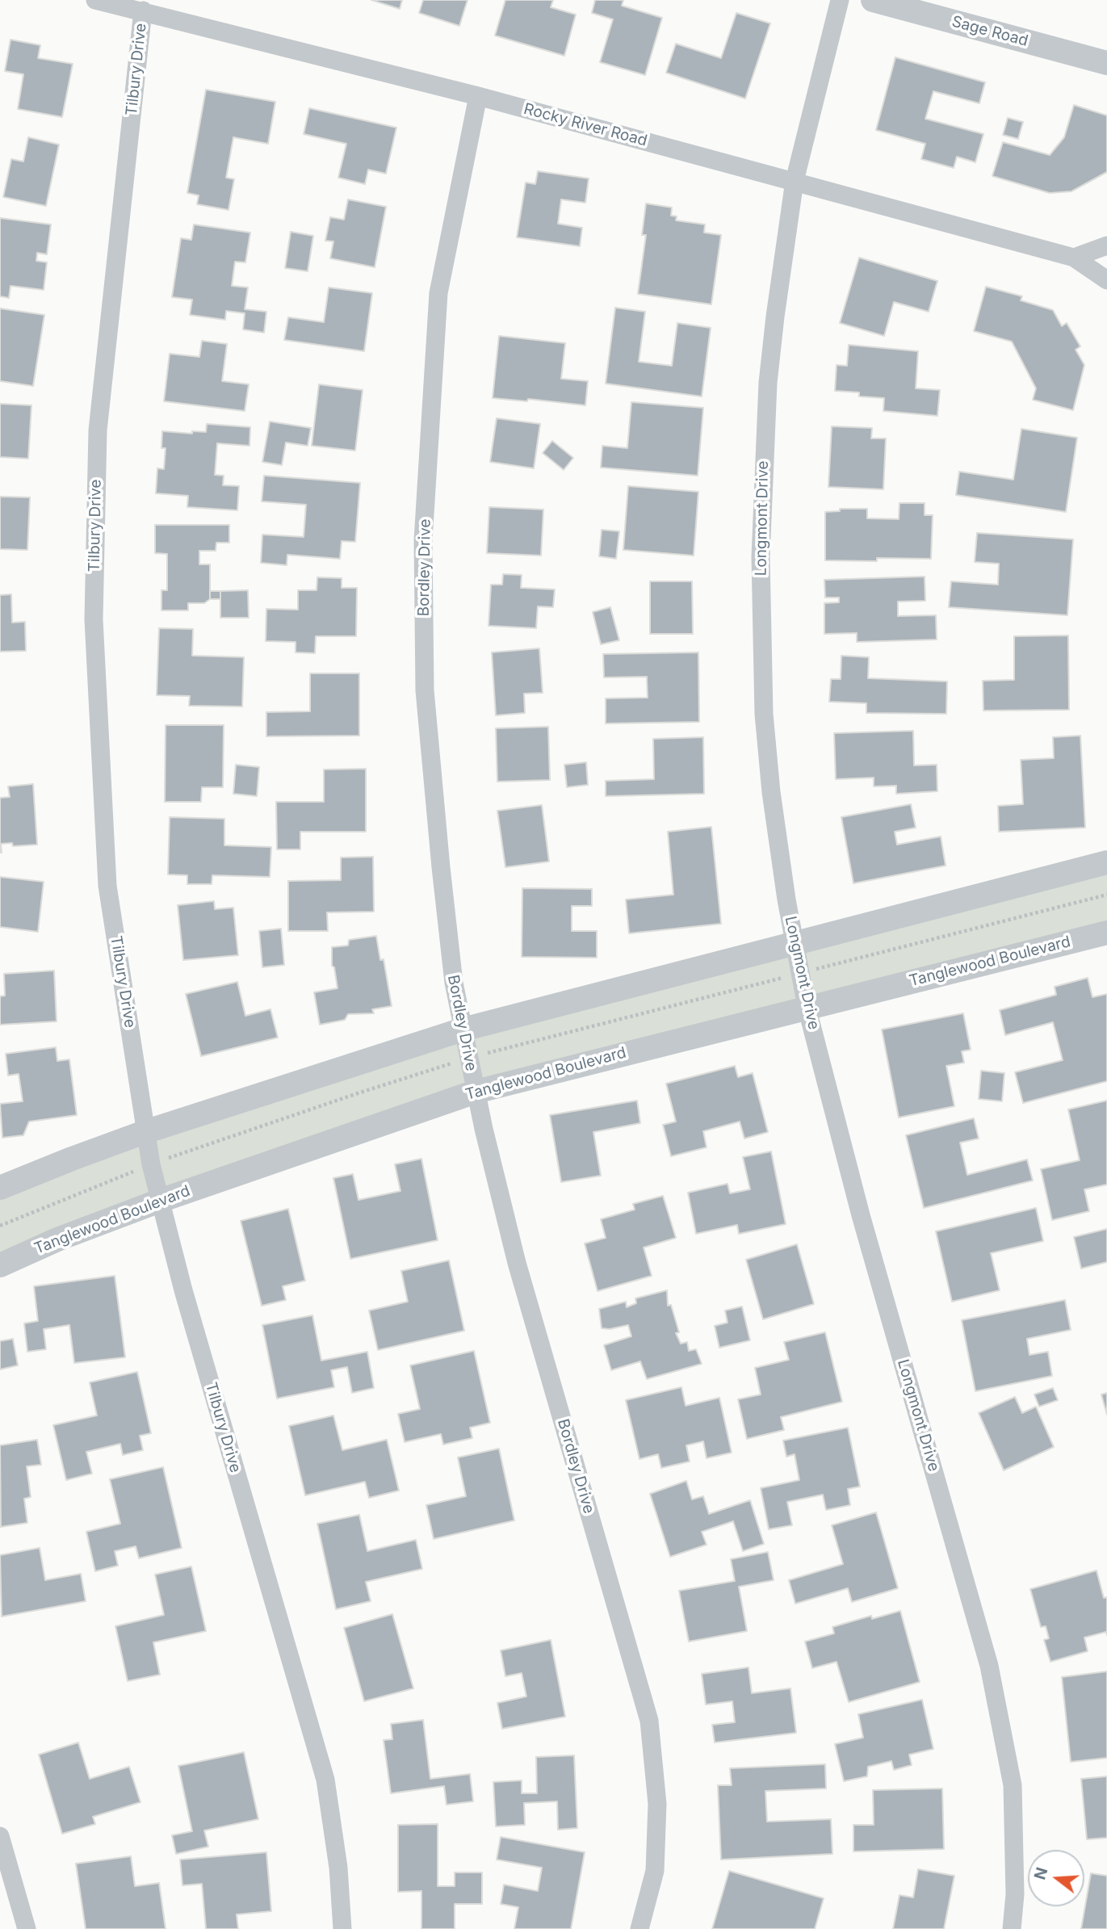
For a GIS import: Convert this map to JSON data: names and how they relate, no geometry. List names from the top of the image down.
{
  "streets": {
    "street": [
      "Sage Road",
      "Tilbury Drive",
      "Rocky River Road",
      "Longmont Drive",
      "Bordley Drive",
      "Tanglewood Boulevard"
    ]
  },
  "crossings": [
    ["Tilbury Drive", "Rocky River Road"],
    ["Tilbury Drive", "Tanglewood Boulevard"],
    ["Rocky River Road", "Longmont Drive"],
    ["Rocky River Road", "Bordley Drive"],
    ["Longmont Drive", "Tanglewood Boulevard"],
    ["Bordley Drive", "Tanglewood Boulevard"]
  ],
  "north": "left"
}
